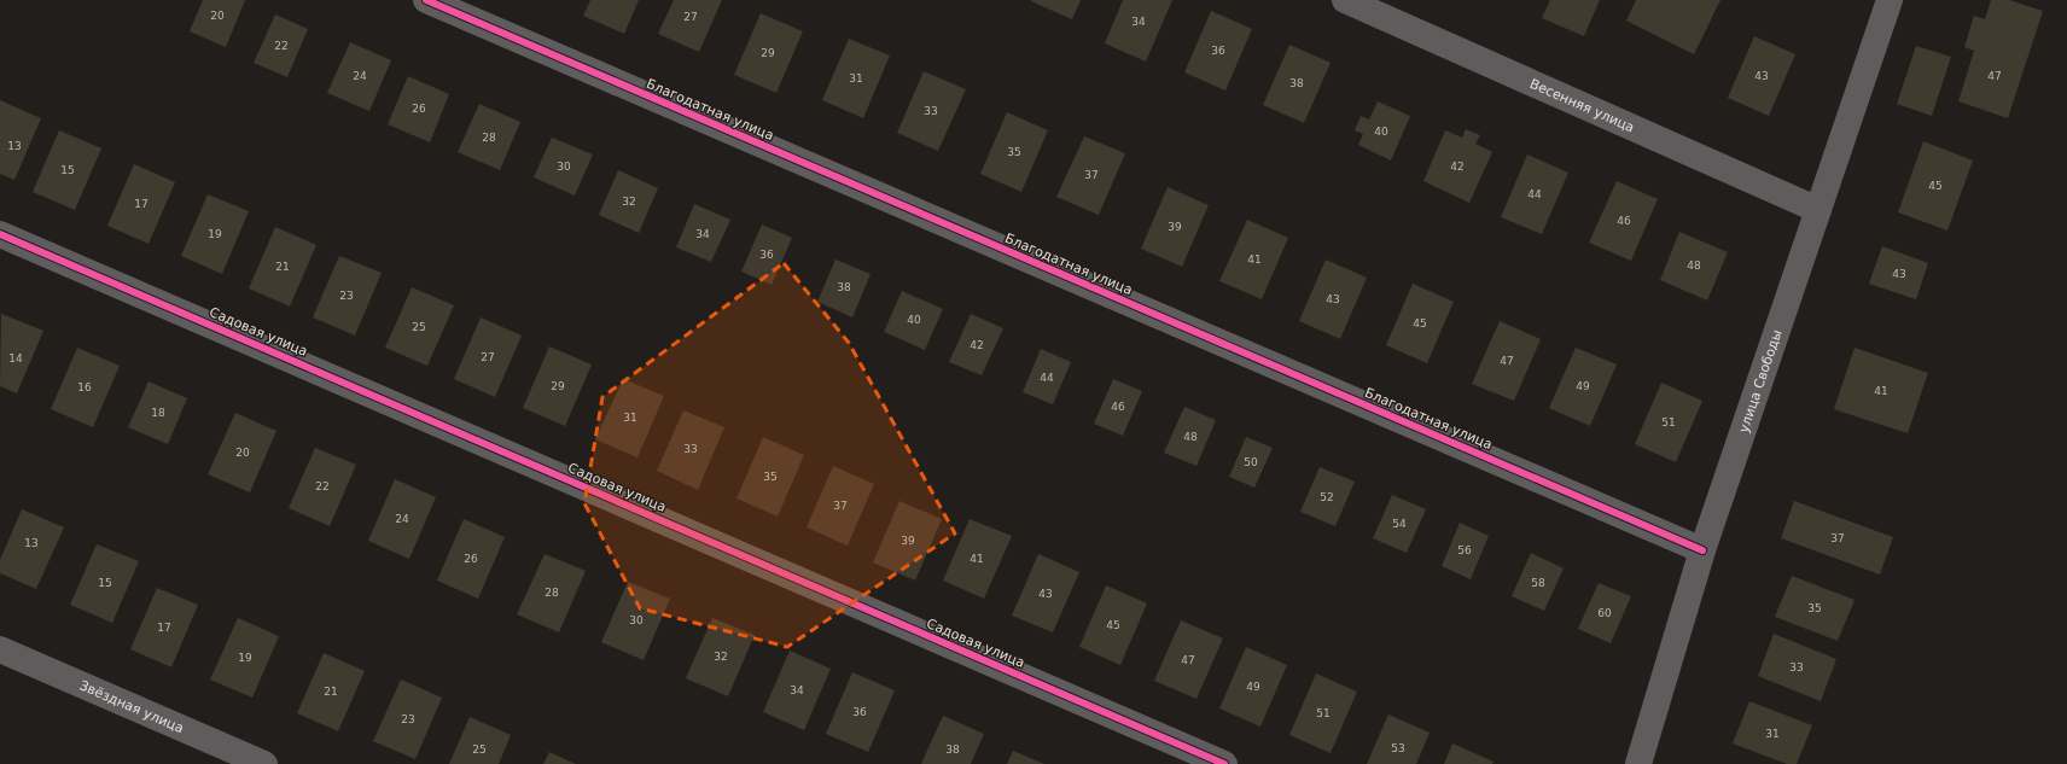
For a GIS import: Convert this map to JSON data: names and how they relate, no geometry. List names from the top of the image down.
{
  "streets": {
    "street": [
      "Весенняя улица",
      "Благодатная улица",
      "Садовая улица",
      "улица Свободы",
      "Звёздная улица"
    ]
  },
  "crossings": [
    ["Весенняя улица", "улица Свободы"],
    ["Благодатная улица", "улица Свободы"]
  ],
  "house_numbers": [
    "20",
    "27",
    "34",
    "22",
    "36",
    "29",
    "24",
    "43",
    "47",
    "31",
    "38",
    "26",
    "33",
    "40",
    "28",
    "13",
    "35",
    "30",
    "42",
    "15",
    "37",
    "45",
    "44",
    "32",
    "17",
    "46",
    "39",
    "19",
    "34",
    "36",
    "41",
    "48",
    "21",
    "43",
    "38",
    "23",
    "43",
    "40",
    "45",
    "25",
    "42",
    "27",
    "14",
    "47",
    "44",
    "29",
    "49",
    "16",
    "41",
    "46",
    "18",
    "31",
    "51",
    "48",
    "33",
    "20",
    "50",
    "35",
    "22",
    "52",
    "37",
    "24",
    "54",
    "37",
    "39",
    "13",
    "56",
    "26",
    "41",
    "15",
    "58",
    "28",
    "43",
    "35",
    "60",
    "30",
    "45",
    "17",
    "32",
    "19",
    "47",
    "33",
    "49",
    "34",
    "21",
    "36",
    "51",
    "23",
    "31",
    "53",
    "25",
    "38"
  ]
}
